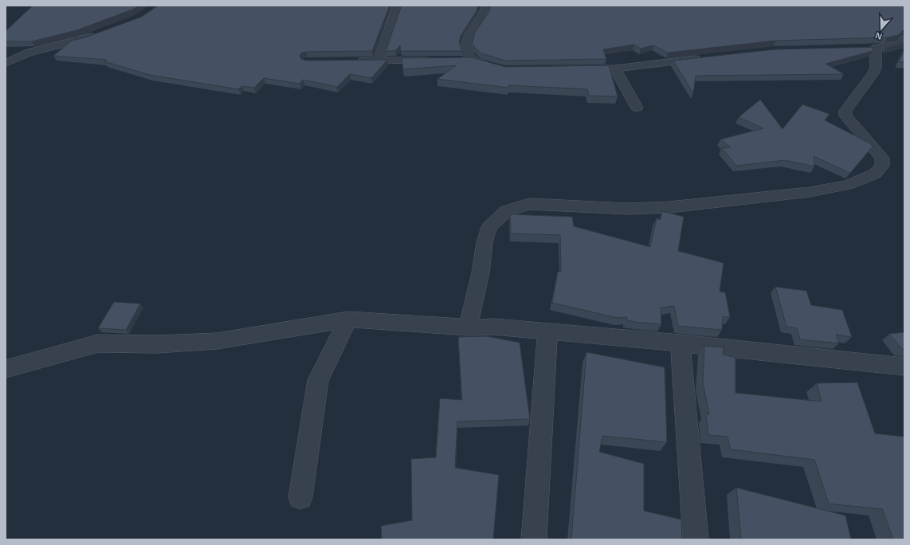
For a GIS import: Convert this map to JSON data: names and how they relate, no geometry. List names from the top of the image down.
{
  "north": "bottom"
}
